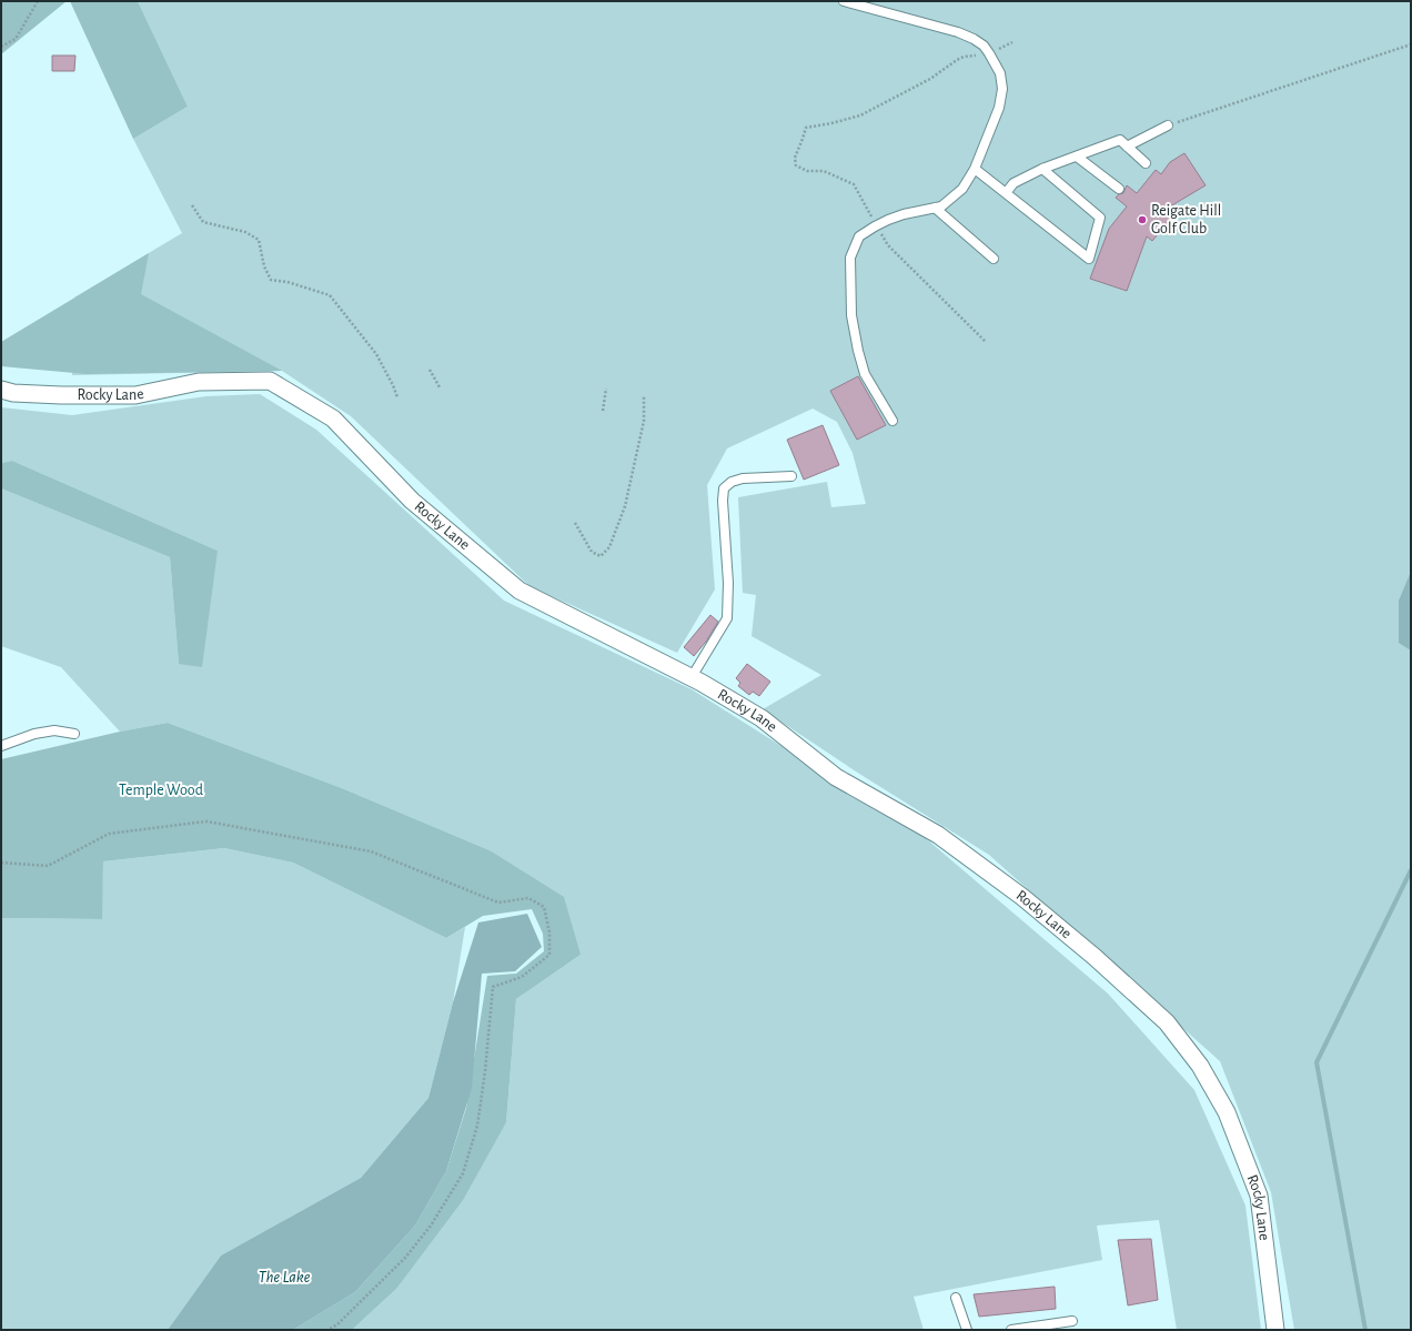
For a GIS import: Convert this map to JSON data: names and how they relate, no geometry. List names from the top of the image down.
{
  "streets": {
    "street": ["Rocky Lane"]
  },
  "water": ["The Lake"],
  "parks": ["Temple Wood"],
  "places": ["Reigate Hill Golf Club"]
}
